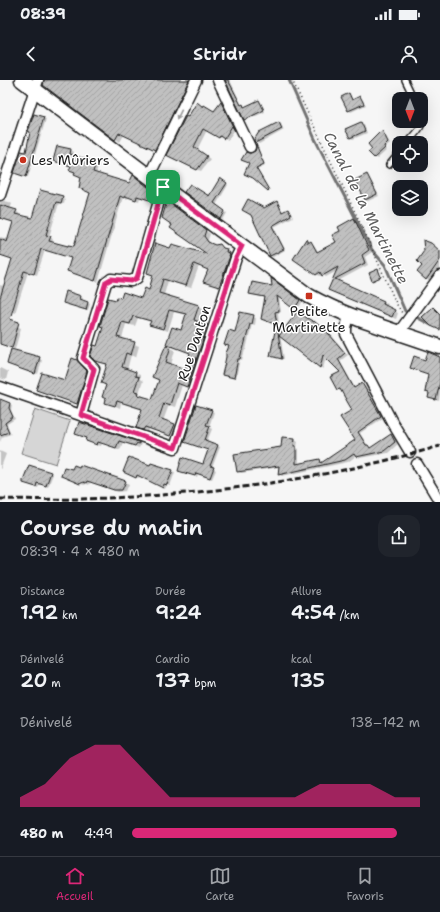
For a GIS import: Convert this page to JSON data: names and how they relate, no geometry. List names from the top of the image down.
{
  "streets": {
    "street": ["Rue Danton"]
  },
  "water": ["Canal de la Martinette"],
  "places": {
    "other": ["Les Mûriers"],
    "transit": ["Petite Martinette"]
  },
  "north": "bottom",
  "page": {
    "status": "08:39",
    "header": "Stridr",
    "heading": ["Course du matin", "08:39 · 4 × 480 m"],
    "stats": [
      ["Distance", "1.92 km"],
      ["Durée", "9:24"],
      ["Allure", "4:54 /km"],
      ["Dénivelé", "20 m"],
      ["Cardio", "137 bpm"],
      ["kcal", "135"]
    ],
    "chart": ["Dénivelé", "138–142 m"],
    "list": [
      {
        "name": "480 m",
        "note": "4:49"
      }
    ],
    "tabs": ["Accueil", "Carte", "Favoris"]
  }
}
